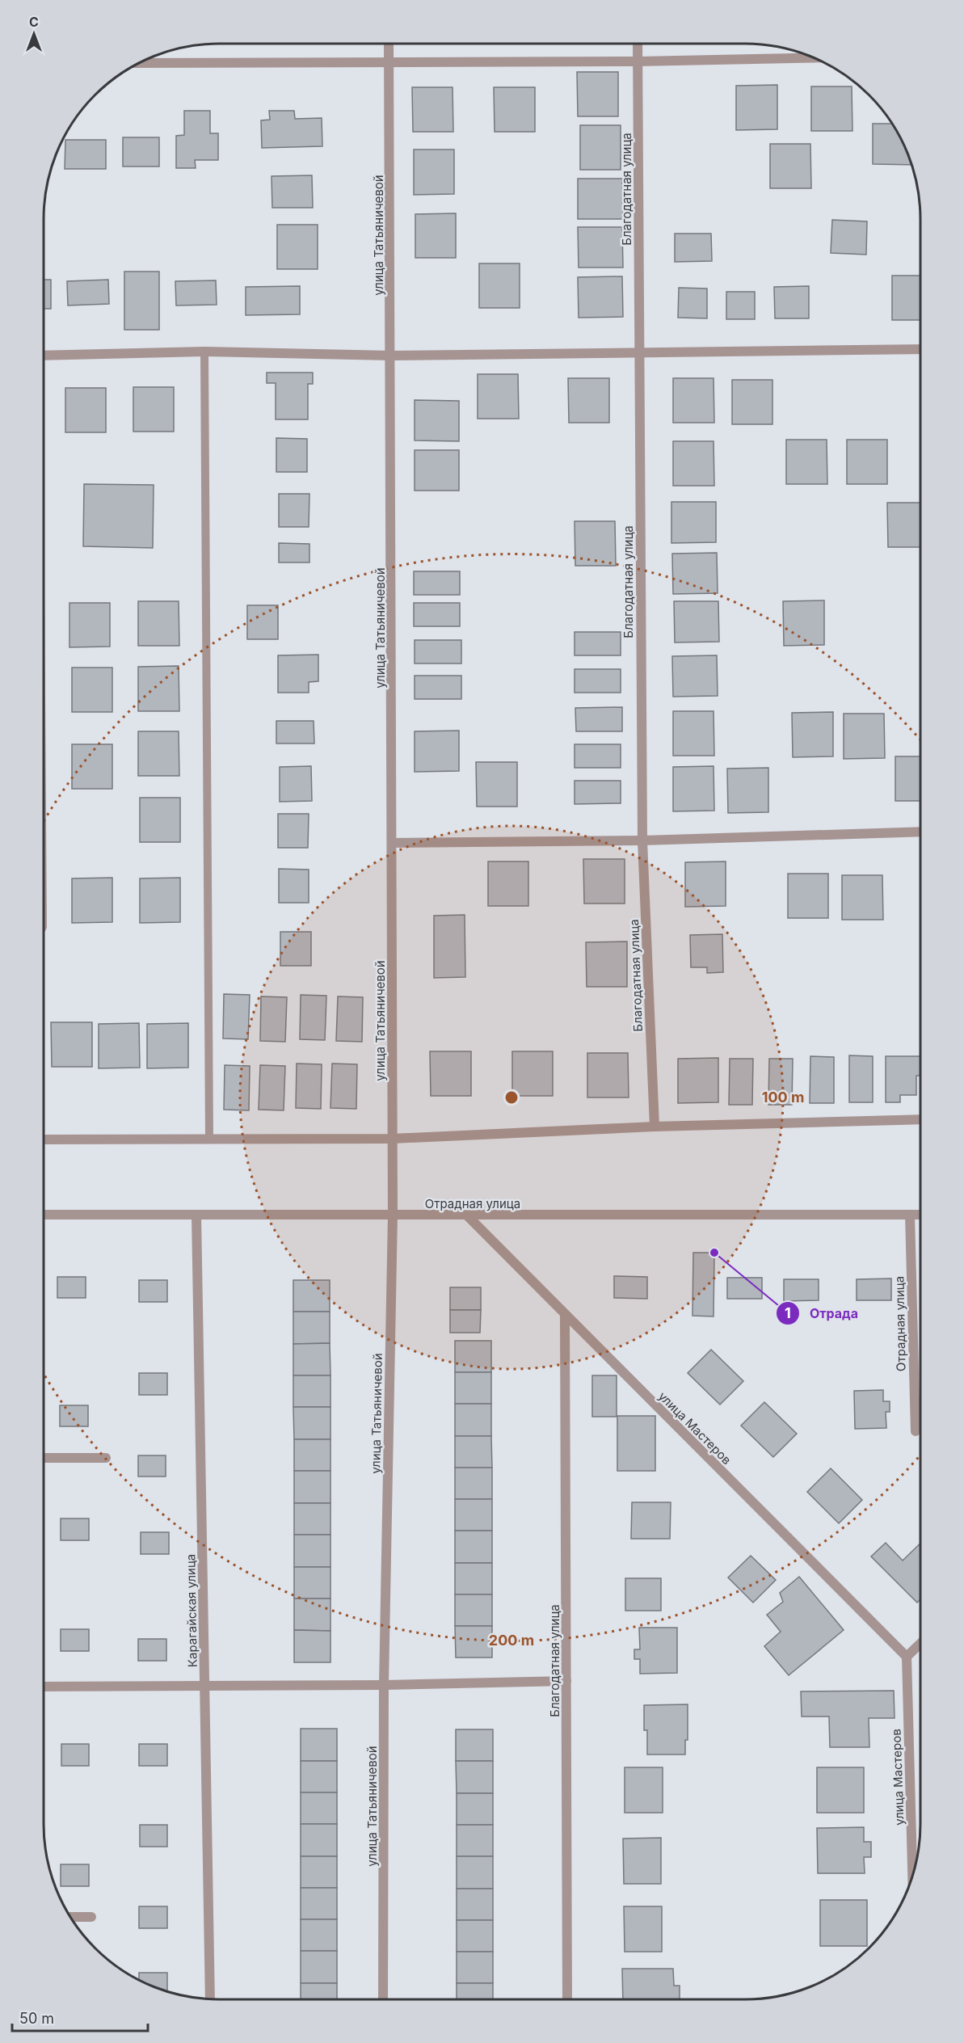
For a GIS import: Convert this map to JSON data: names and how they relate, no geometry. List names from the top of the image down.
{
  "streets": {
    "street": [
      "Благодатная улица",
      "улица Татьяничевой",
      "Отрадная улица",
      "улица Мастеров",
      "Карагайская улица"
    ]
  },
  "crossings": [
    ["Благодатная улица", "улица Мастеров"],
    ["улица Татьяничевой", "Отрадная улица"],
    ["Отрадная улица", "улица Мастеров"],
    ["Отрадная улица", "Карагайская улица"]
  ],
  "places": ["Отрада"],
  "scale_bar": "50 m",
  "north": "top",
  "rings": ["100 m", "200 m"]
}
